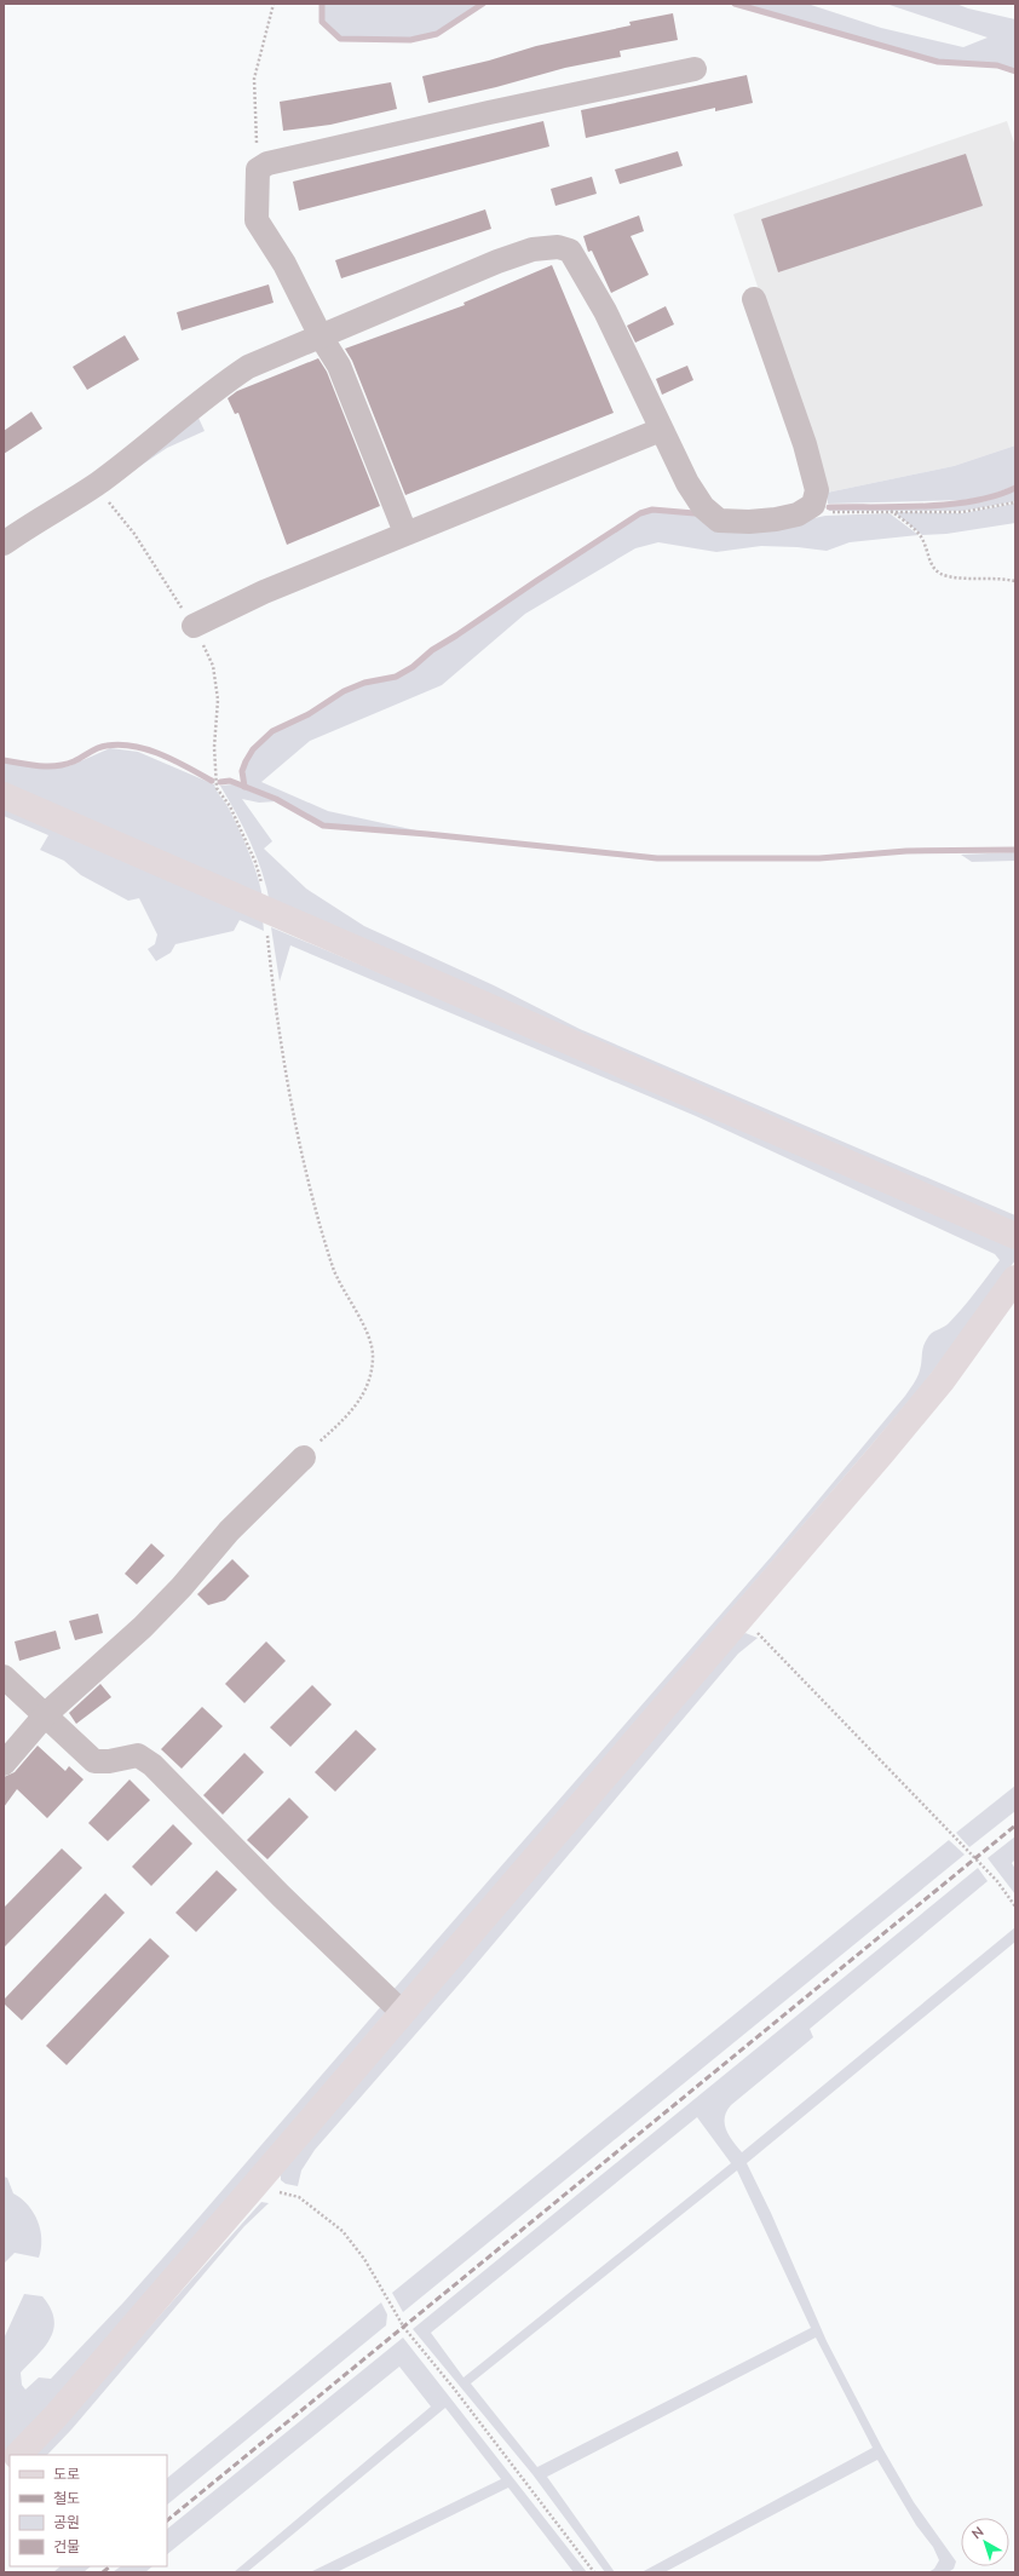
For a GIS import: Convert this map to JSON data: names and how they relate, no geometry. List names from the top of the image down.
{
  "legend": [
    "도로",
    "철도",
    "공원",
    "건물"
  ],
  "north": "top left"
}
